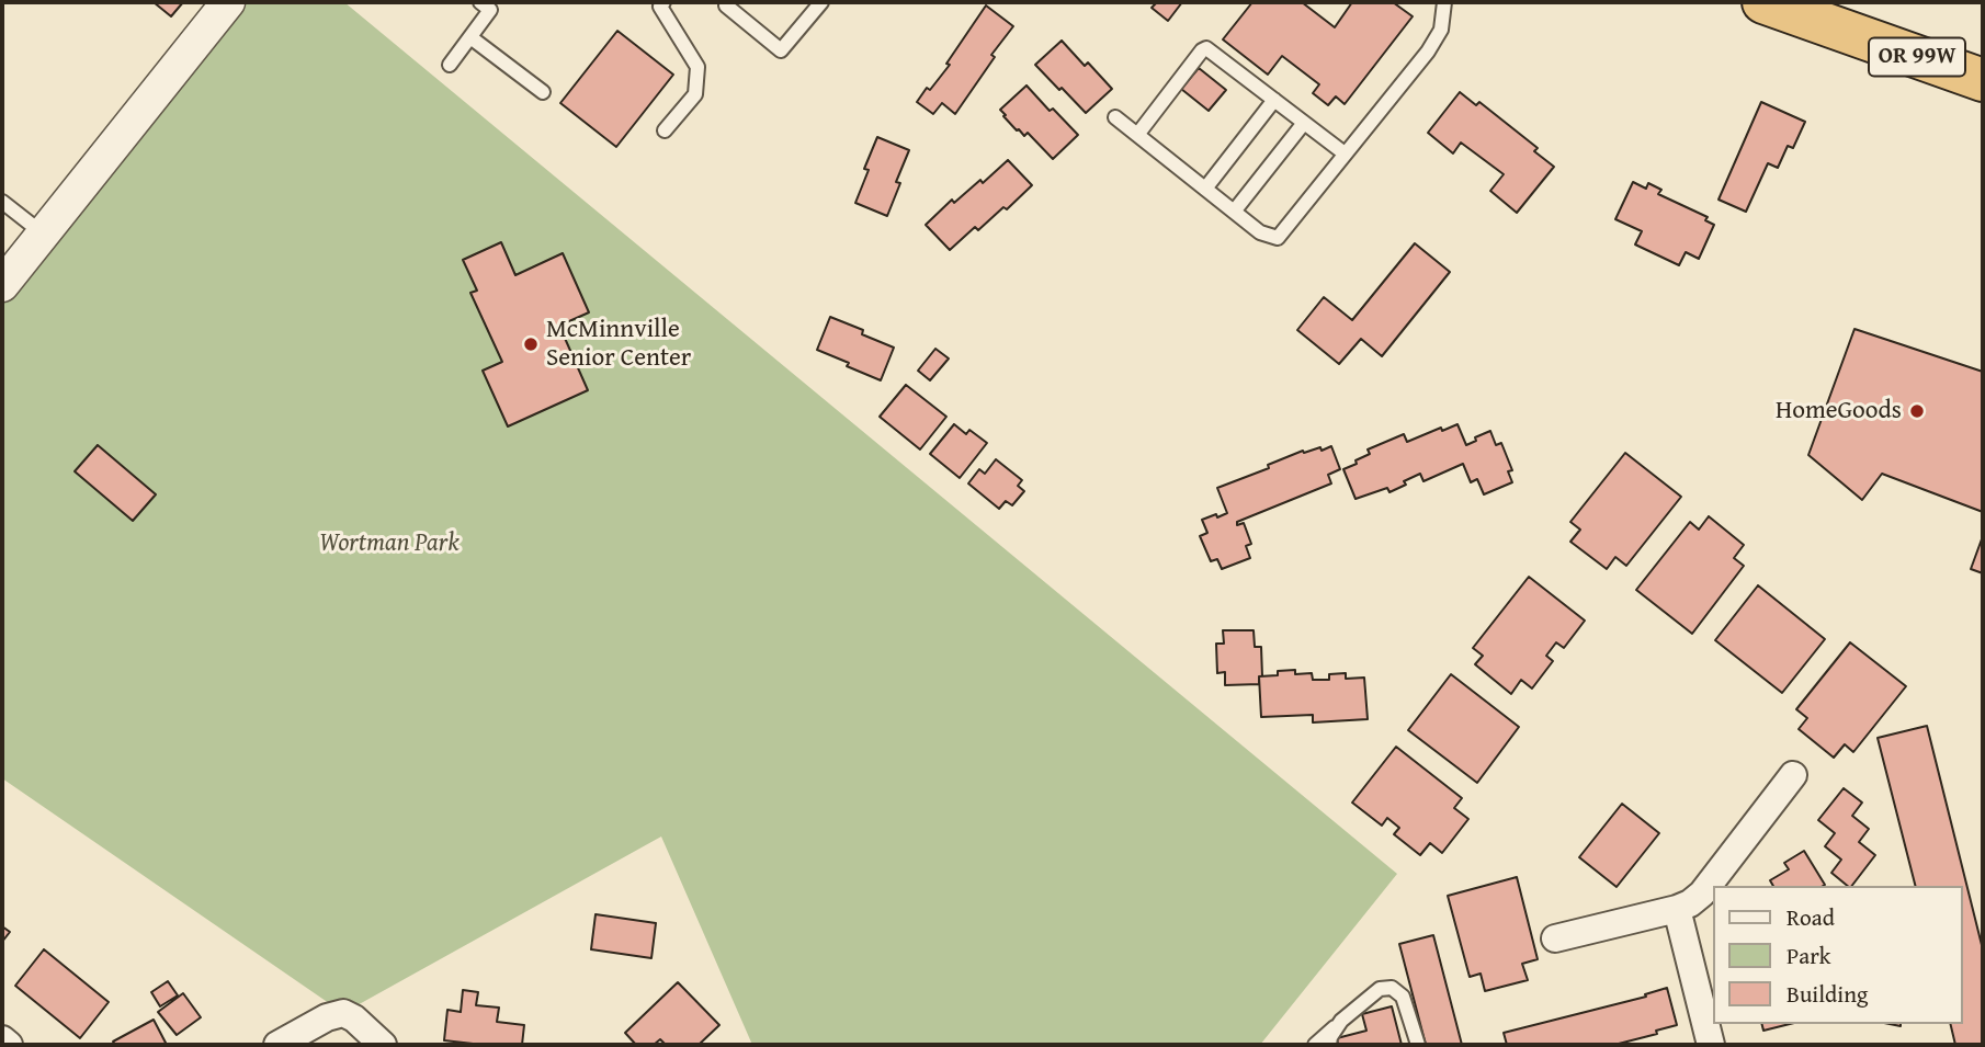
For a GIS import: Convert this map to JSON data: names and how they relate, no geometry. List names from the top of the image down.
{
  "streets": {
    "highway": ["OR 99W"]
  },
  "parks": ["Wortman Park"],
  "places": ["McMinnville Senior Center", "HomeGoods"],
  "legend": ["Road", "Park", "Building"]
}
